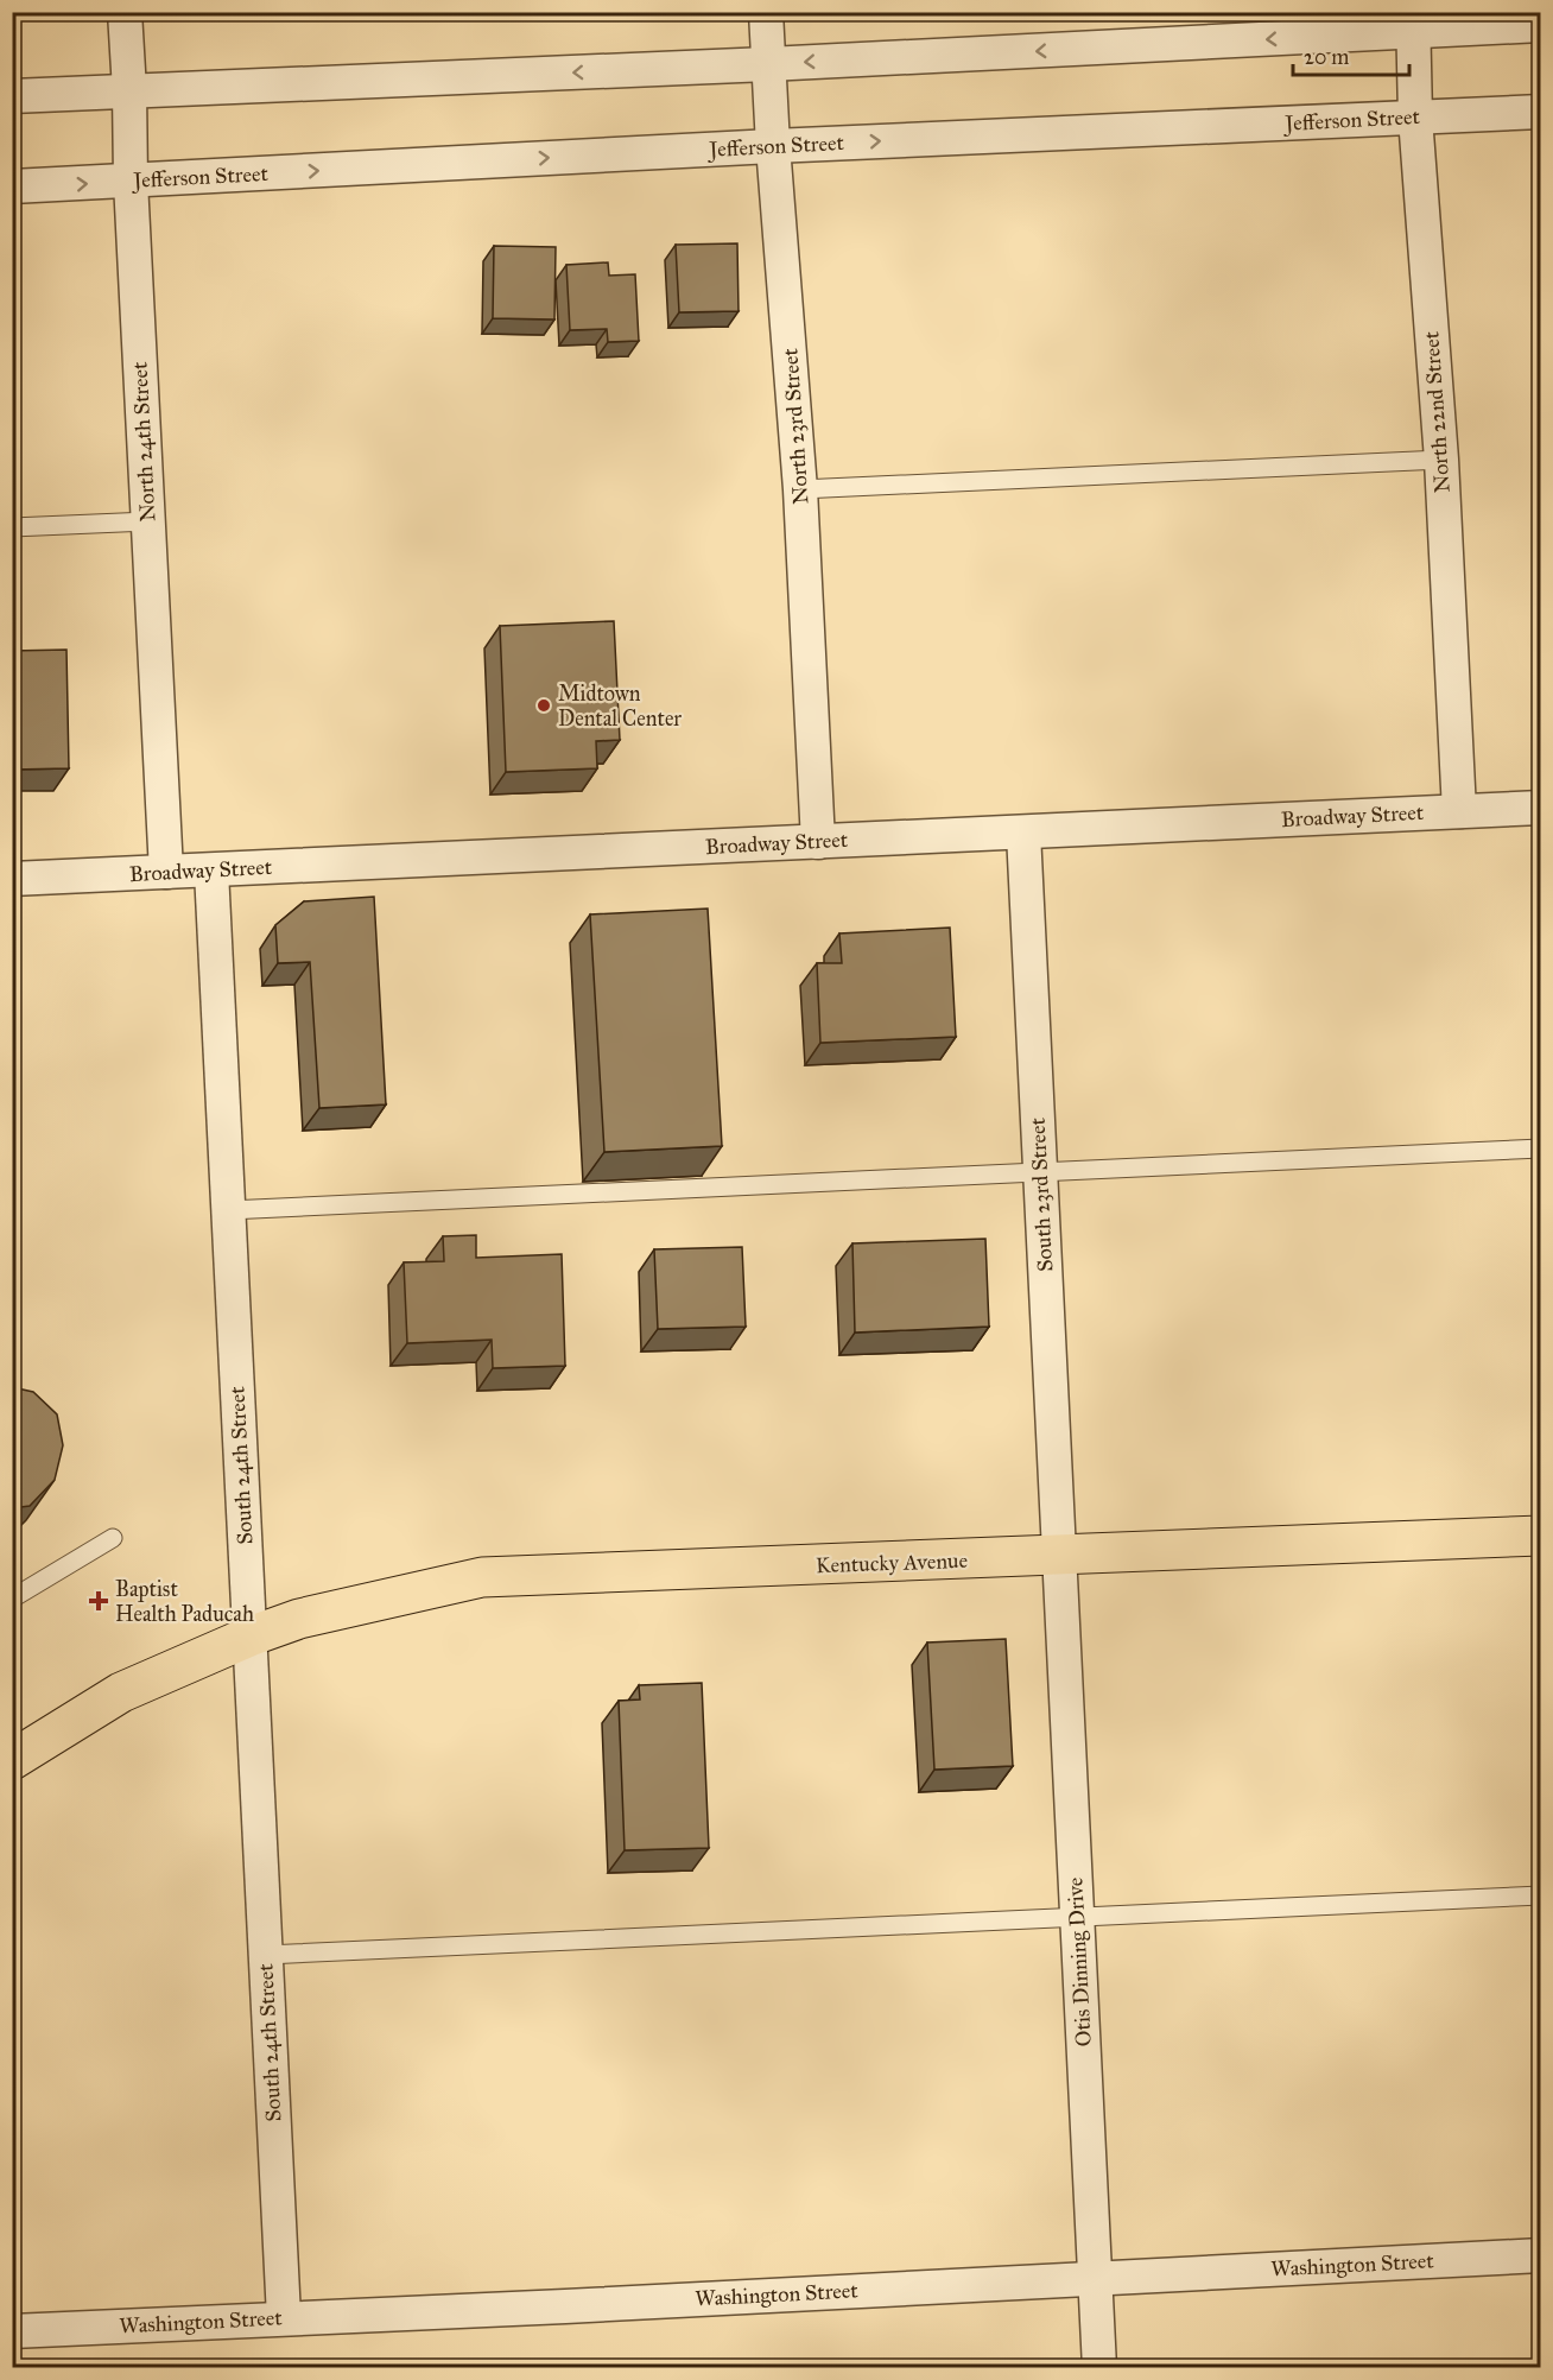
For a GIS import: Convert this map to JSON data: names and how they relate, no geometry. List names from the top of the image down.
{
  "streets": {
    "main road": ["Kentucky Avenue"],
    "street": [
      "Jefferson Street",
      "North 22nd Street",
      "North 23rd Street",
      "North 24th Street",
      "Broadway Street",
      "South 23rd Street",
      "South 24th Street",
      "Otis Dinning Drive",
      "Washington Street"
    ]
  },
  "crossings": [
    ["Jefferson Street", "North 22nd Street"],
    ["Jefferson Street", "North 23rd Street"],
    ["Jefferson Street", "North 24th Street"],
    ["North 22nd Street", "Broadway Street"],
    ["North 23rd Street", "Broadway Street"],
    ["North 24th Street", "Broadway Street"],
    ["Broadway Street", "South 23rd Street"],
    ["Broadway Street", "South 24th Street"],
    ["South 23rd Street", "Kentucky Avenue"],
    ["South 23rd Street", "Otis Dinning Drive"],
    ["South 24th Street", "Kentucky Avenue"],
    ["South 24th Street", "Washington Street"],
    ["Kentucky Avenue", "Otis Dinning Drive"],
    ["Otis Dinning Drive", "Washington Street"]
  ],
  "places": {
    "other": ["Midtown Dental Center"],
    "health": ["Baptist Health Paducah"]
  },
  "scale_bar": "20 m"
}
